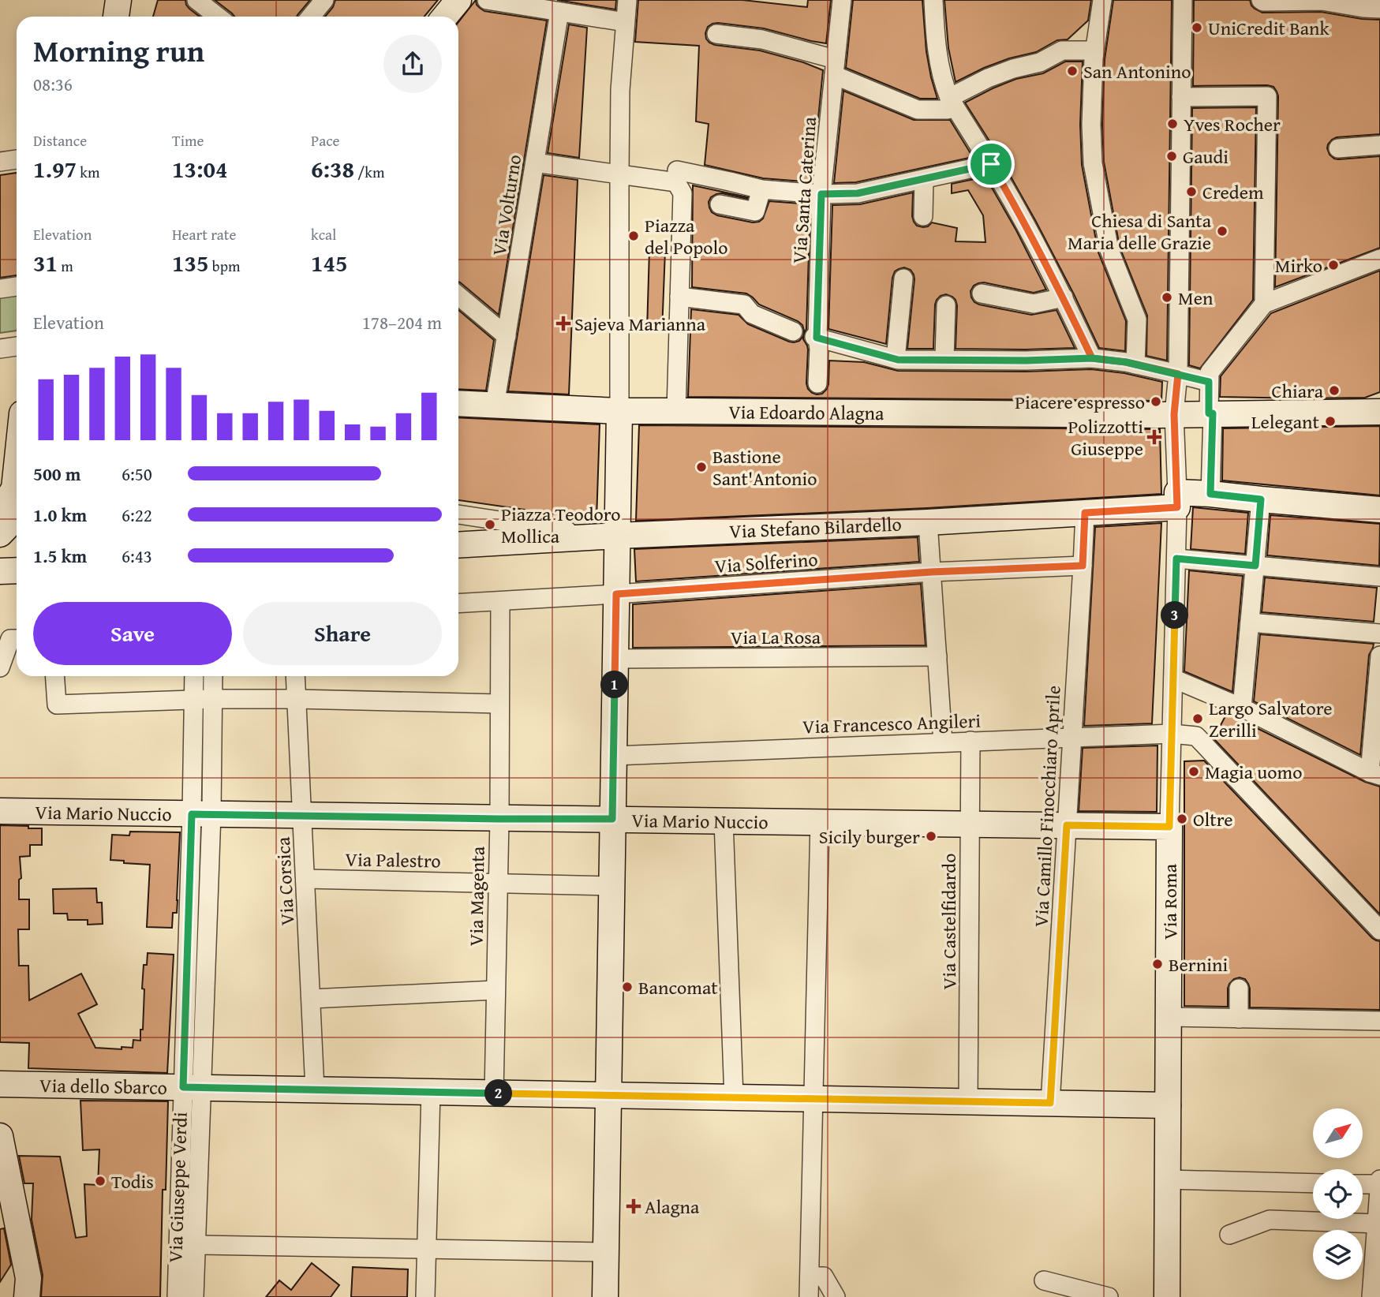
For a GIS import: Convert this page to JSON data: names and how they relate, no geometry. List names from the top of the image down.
{
  "streets": {
    "main road": [
      "Via Edoardo Alagna",
      "Via Stefano Bilardello",
      "Via Mario Nuccio",
      "Via Roma",
      "Via dello Sbarco"
    ],
    "street": [
      "Via Santa Caterina",
      "Via Volturno",
      "Via Solferino",
      "Via La Rosa",
      "Via Francesco Angileri",
      "Via Camillo Finocchiaro Aprile",
      "Via Palestro",
      "Via Corsica",
      "Via Magenta",
      "Via Castelfidardo",
      "Via Giuseppe Verdi"
    ]
  },
  "crossings": [
    ["Via Volturno", "Via Edoardo Alagna"],
    ["Via Edoardo Alagna", "Via Roma"],
    ["Via Stefano Bilardello", "Via Camillo Finocchiaro Aprile"],
    ["Via Stefano Bilardello", "Via Roma"],
    ["Via Solferino", "Via Camillo Finocchiaro Aprile"],
    ["Via Solferino", "Via Magenta"],
    ["Via Francesco Angileri", "Via Camillo Finocchiaro Aprile"],
    ["Via Francesco Angileri", "Via Roma"],
    ["Via Francesco Angileri", "Via Castelfidardo"],
    ["Via Camillo Finocchiaro Aprile", "Via Mario Nuccio"],
    ["Via Camillo Finocchiaro Aprile", "Via dello Sbarco"],
    ["Via Mario Nuccio", "Via Corsica"],
    ["Via Mario Nuccio", "Via Magenta"],
    ["Via Mario Nuccio", "Via Roma"],
    ["Via Mario Nuccio", "Via Castelfidardo"],
    ["Via Mario Nuccio", "Via Giuseppe Verdi"],
    ["Via Palestro", "Via Corsica"],
    ["Via Palestro", "Via Magenta"],
    ["Via Corsica", "Via dello Sbarco"],
    ["Via Magenta", "Via dello Sbarco"],
    ["Via Roma", "Via dello Sbarco"],
    ["Via Castelfidardo", "Via dello Sbarco"],
    ["Via dello Sbarco", "Via Giuseppe Verdi"]
  ],
  "places": {
    "other": [
      "UniCredit Bank",
      "San Antonino",
      "Yves Rocher",
      "Gaudi",
      "Credem",
      "Chiesa di Santa Maria delle Grazie",
      "Piazza del Popolo",
      "Mirko",
      "Men",
      "Chiara",
      "Piacere espresso",
      "Lelegant",
      "Bastione Sant'Antonio",
      "Piazza Teodoro Mollica",
      "Largo Salvatore Zerilli",
      "Magia uomo",
      "Oltre",
      "Sicily burger",
      "Bernini",
      "Bancomat",
      "Todis"
    ],
    "health": ["Sajeva Marianna", "Polizzotti Giuseppe", "Alagna"]
  },
  "north": "top right",
  "page": {
    "heading": ["Morning run", "08:36"],
    "stats": [
      ["Distance", "1.97 km"],
      ["Time", "13:04"],
      ["Pace", "6:38 /km"],
      ["Elevation", "31 m"],
      ["Heart rate", "135 bpm"],
      ["kcal", "145"]
    ],
    "chart": ["Elevation", "178–204 m"],
    "list": [
      {
        "name": "500 m",
        "note": "6:50"
      },
      {
        "name": "1.0 km",
        "note": "6:22"
      },
      {
        "name": "1.5 km",
        "note": "6:43"
      }
    ],
    "buttons": ["Save", "Share"],
    "pins": ["3", "1", "2"]
  }
}
